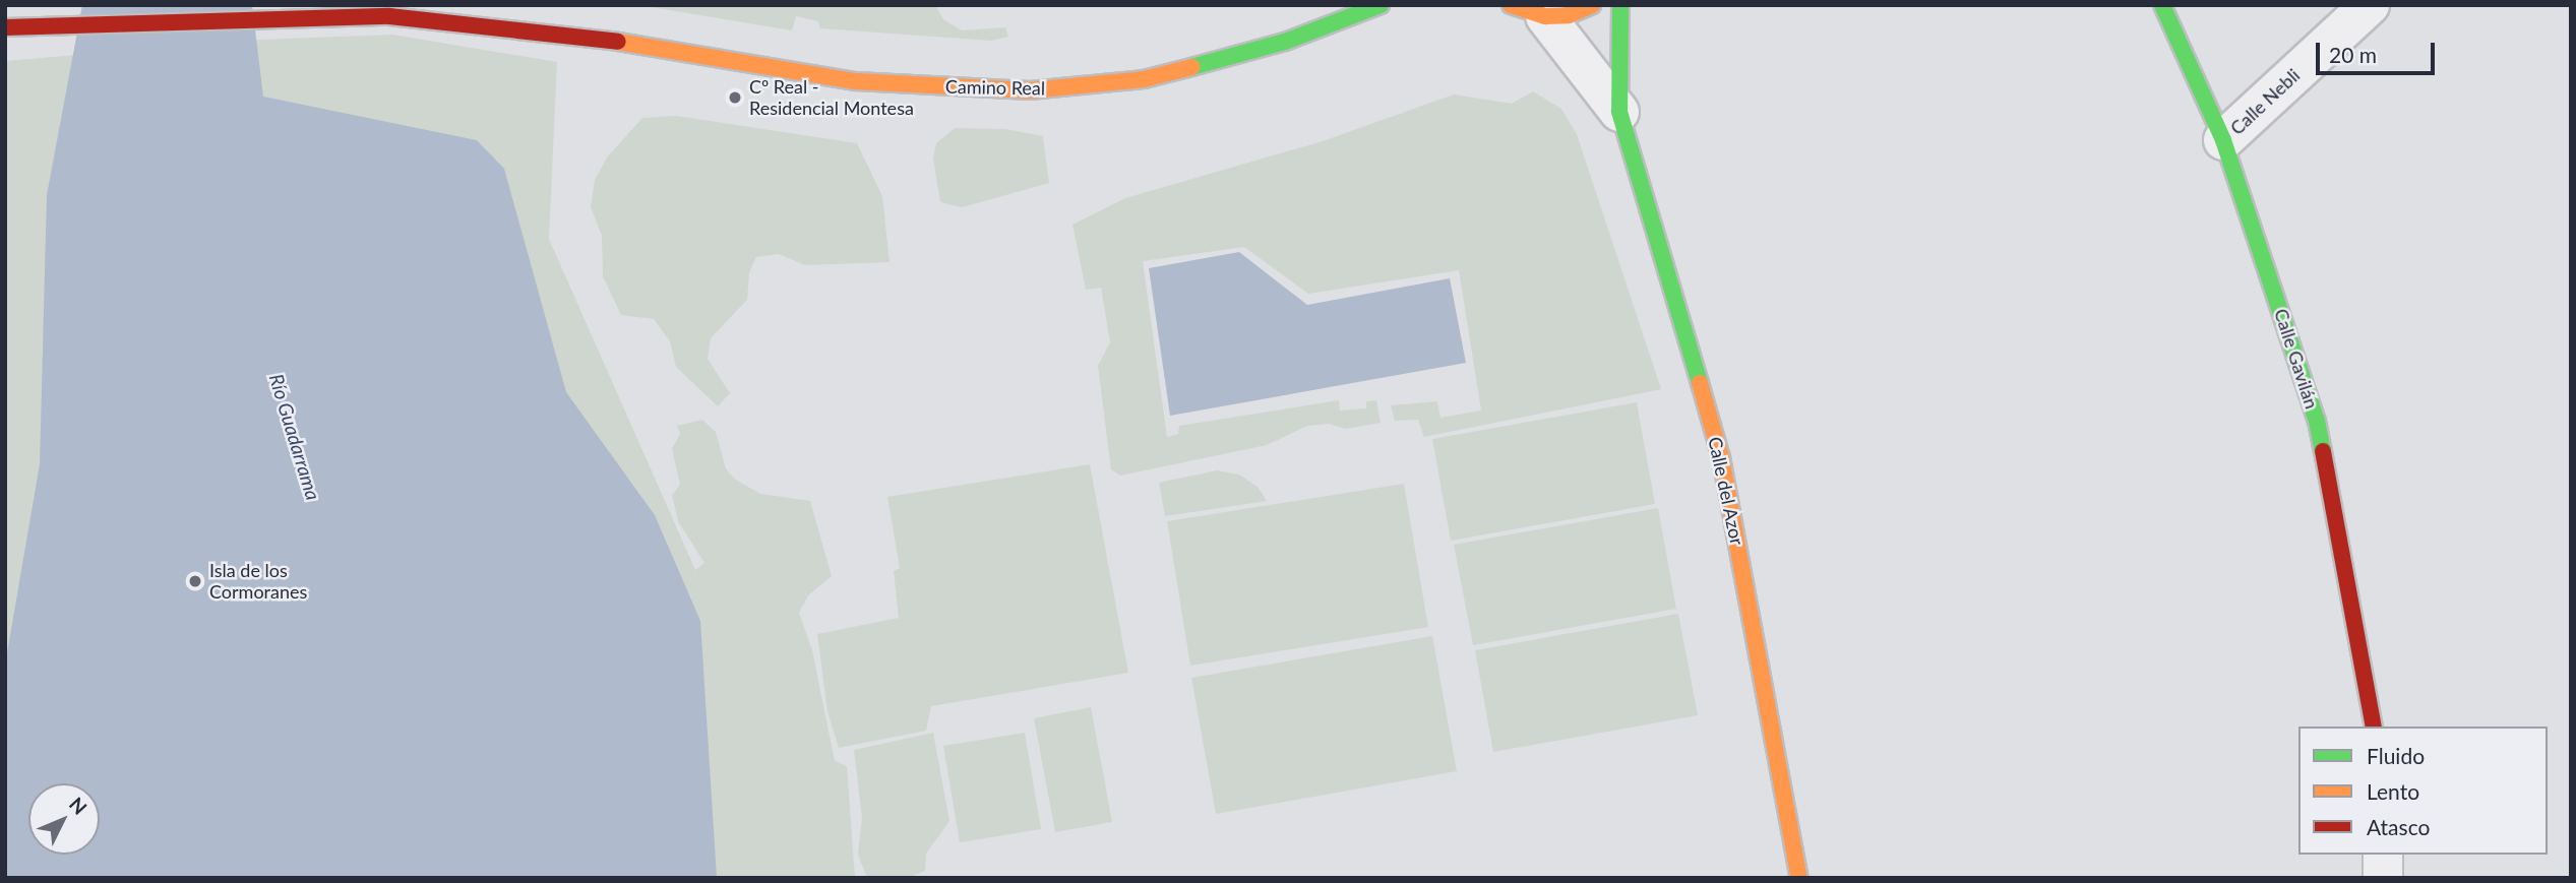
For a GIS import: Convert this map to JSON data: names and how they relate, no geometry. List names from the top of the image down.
{
  "streets": {
    "street": [
      "Camino Real",
      "Calle Nebli",
      "Calle Gavilán",
      "Calle del Azor"
    ]
  },
  "crossings": [
    ["Calle Nebli", "Calle Gavilán"]
  ],
  "water": ["Río Guadarrama"],
  "places": ["Cº Real - Residencial Montesa", "Isla de los Cormoranes"],
  "legend": ["Fluido", "Lento", "Atasco"],
  "scale_bar": "20 m",
  "north": "top right"
}
